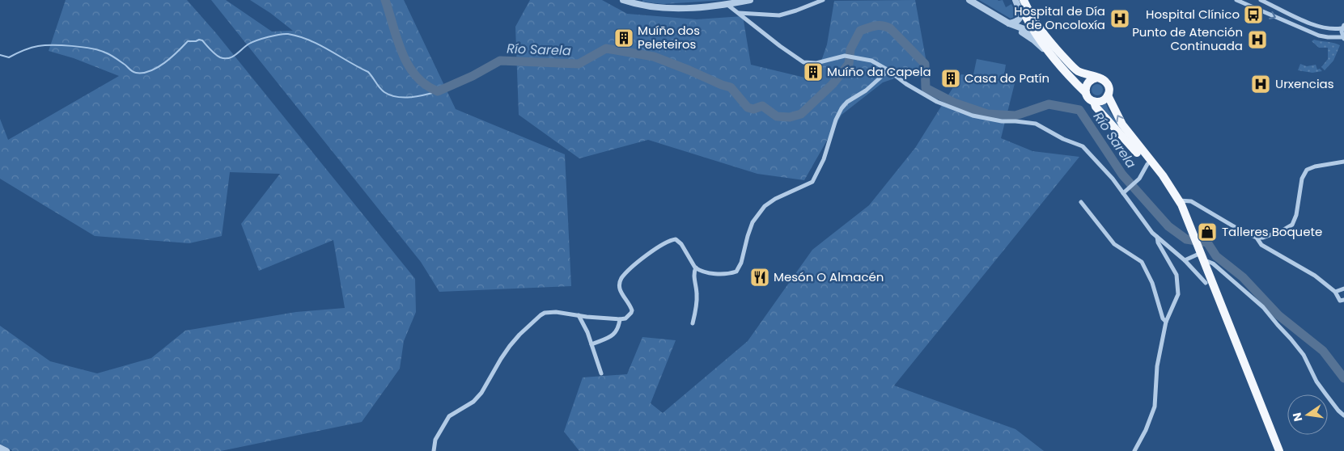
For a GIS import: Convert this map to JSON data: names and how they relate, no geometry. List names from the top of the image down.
{
  "water": ["Río Sarela"],
  "places": {
    "bus stop": ["Hospital Clínico"],
    "hospital": ["Hospital de Día de Oncoloxía", "Punto de Atención Continuada", "Urxencias"],
    "building": ["Muíño dos Peleteiros", "Muíño da Capela", "Casa do Patín"],
    "shop": ["Talleres Boquete"],
    "restaurant": ["Mesón O Almacén"]
  },
  "north": "left"
}
